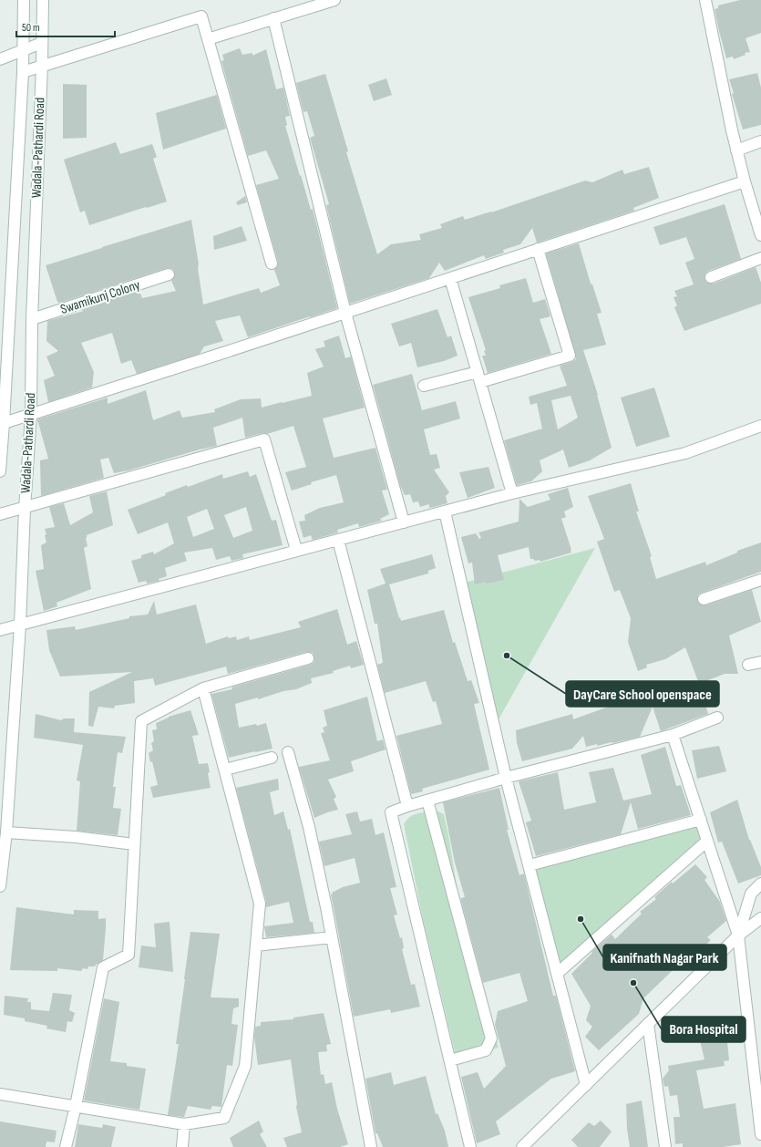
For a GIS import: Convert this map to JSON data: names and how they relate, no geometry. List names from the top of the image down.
{
  "streets": {
    "street": ["Wadala-Pathardi Road", "Swamikunj Colony"]
  },
  "crossings": [
    ["Wadala-Pathardi Road", "Swamikunj Colony"]
  ],
  "places": ["DayCare School openspace", "Kanifnath Nagar Park", "Bora Hospital"],
  "scale_bar": "50 m"
}
